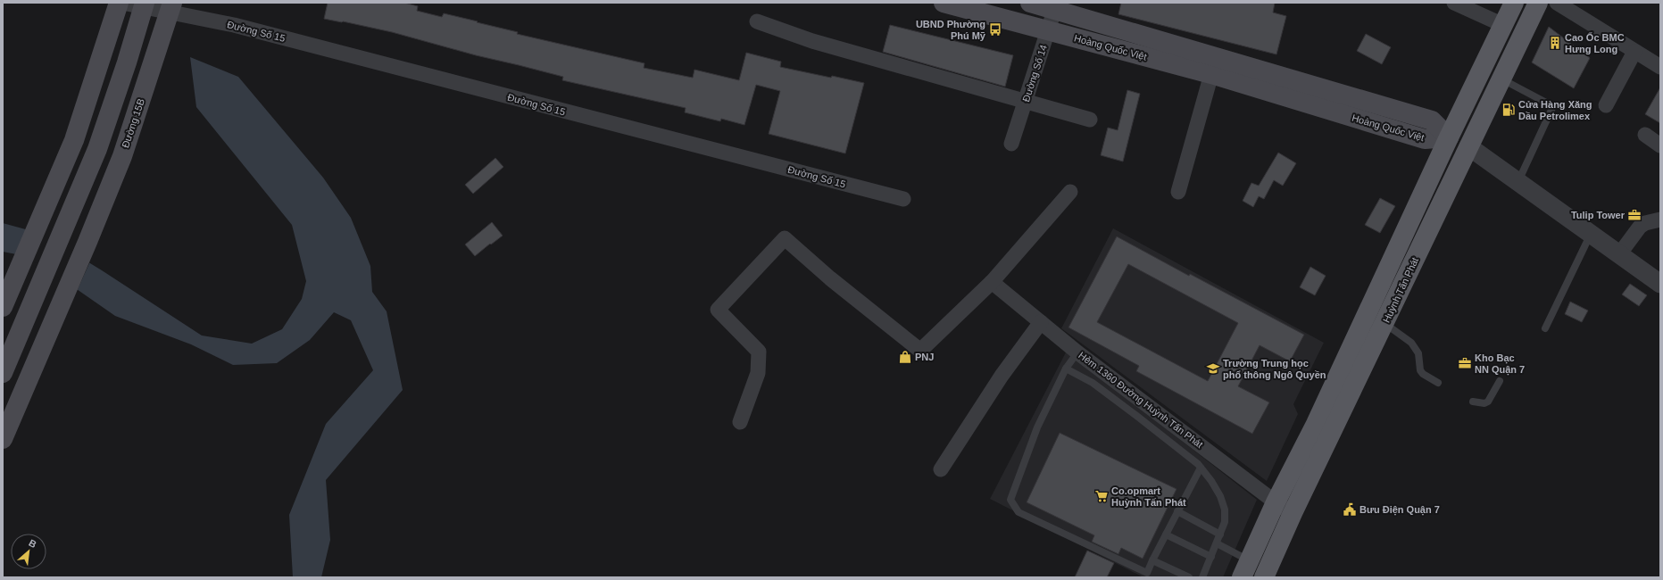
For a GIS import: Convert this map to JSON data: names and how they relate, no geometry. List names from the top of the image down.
{
  "streets": {
    "main road": ["Hoàng Quốc Việt", "Đường 15B", "Huỳnh Tấn Phát"],
    "street": ["Đường Số 15", "Đường Số 14", "Hẻm 1360 Đường Huỳnh Tấn Phát"]
  },
  "crossings": [
    ["Đường Số 15", "Đường 15B"],
    ["Hoàng Quốc Việt", "Đường Số 14"],
    ["Huỳnh Tấn Phát", "Hẻm 1360 Đường Huỳnh Tấn Phát"]
  ],
  "places": {
    "bus stop": ["UBND Phường Phú Mỹ"],
    "building": ["Cao Ốc BMC Hưng Long"],
    "fuel station": ["Cửa Hàng Xăng Dầu Petrolimex"],
    "office": ["Tulip Tower", "Kho Bạc NN Quận 7"],
    "shop": ["PNJ"],
    "school or university": ["Trường Trung học phổ thông Ngô Quyền"],
    "supermarket": ["Co.opmart Huỳnh Tấn Phát"],
    "public building": ["Bưu Điện Quận 7"]
  },
  "north": "top right"
}
